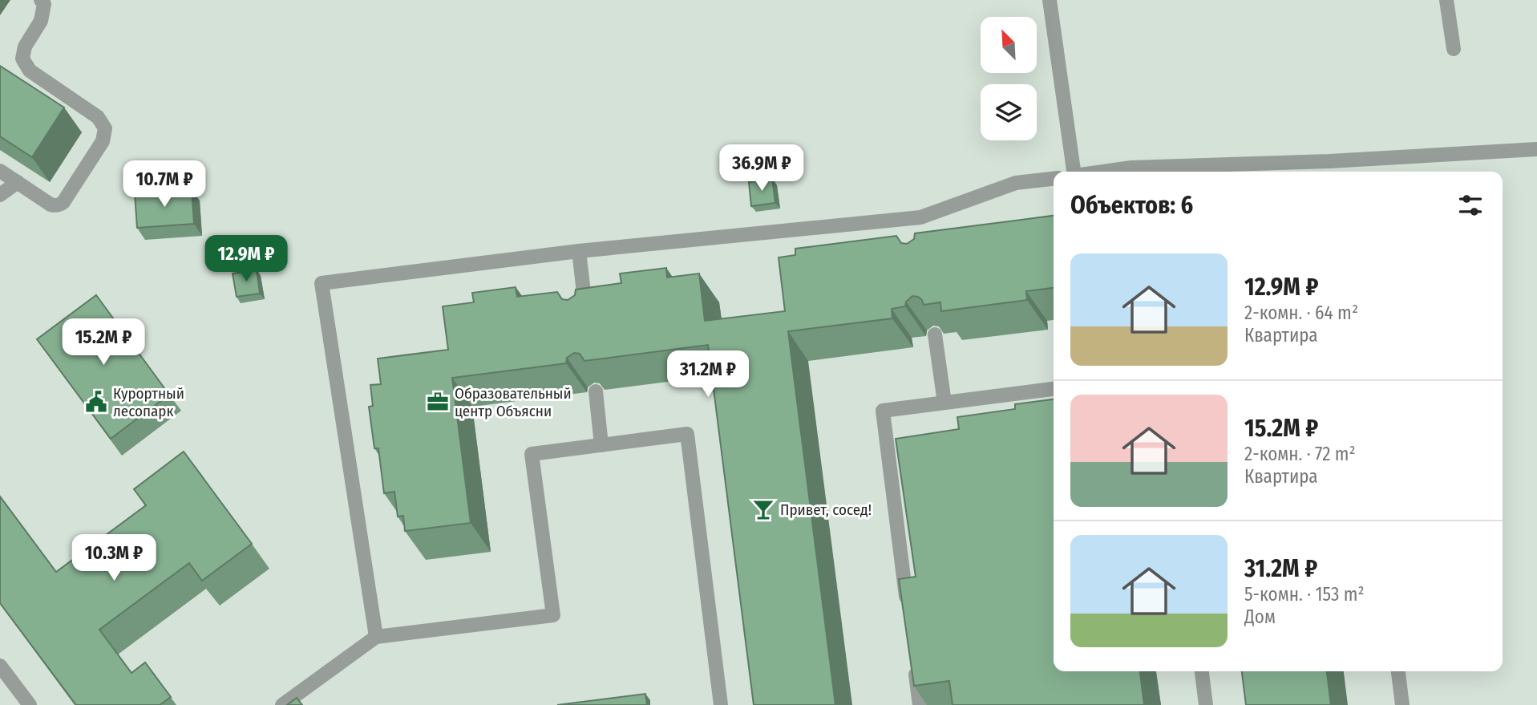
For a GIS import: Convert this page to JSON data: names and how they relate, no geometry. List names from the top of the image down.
{
  "places": {
    "public building": ["Курортный лесопарк"],
    "office": ["Образовательный центр Объясни"],
    "bar": ["Привет, сосед!"]
  },
  "north": "top left",
  "page": {
    "price": [
      "36.9M ₽",
      "10.7M ₽",
      "12.9M ₽",
      "15.2M ₽",
      "31.2M ₽",
      "10.3M ₽"
    ],
    "heading": "Объектов: 6",
    "list": [
      {
        "name": "12.9M ₽",
        "note": "2-комн. · 64 m² · Квартира"
      },
      {
        "name": "15.2M ₽",
        "note": "2-комн. · 72 m² · Квартира"
      },
      {
        "name": "31.2M ₽",
        "note": "5-комн. · 153 m² · Дом"
      }
    ]
  }
}
